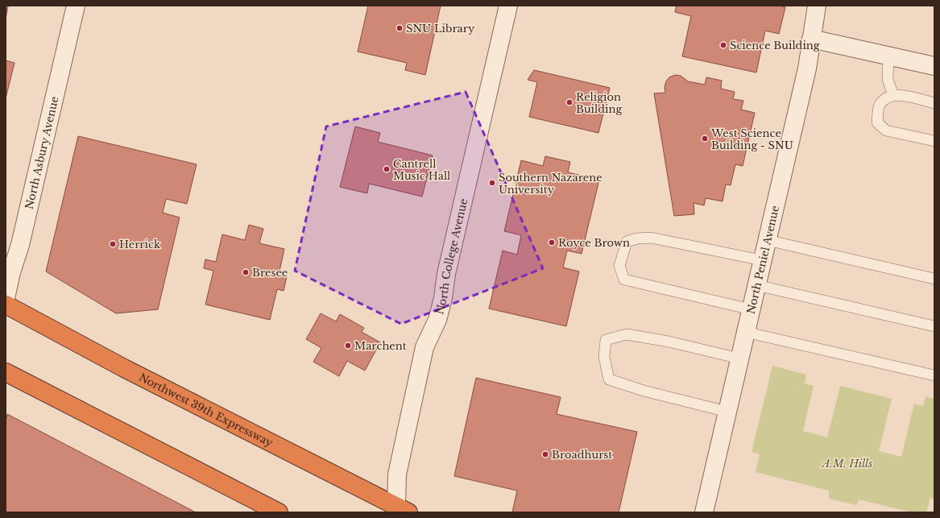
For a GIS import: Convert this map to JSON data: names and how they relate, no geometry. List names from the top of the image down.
{
  "streets": {
    "highway": ["Northwest 39th Expressway"],
    "street": ["North Asbury Avenue", "North College Avenue", "North Peniel Avenue"]
  },
  "crossings": [
    ["North College Avenue", "Northwest 39th Expressway"]
  ],
  "parks": ["A.M. Hills"],
  "places": [
    "SNU Library",
    "Science Building",
    "Religion Building",
    "West Science Building - SNU",
    "Cantrell Music Hall",
    "Southern Nazarene University",
    "Royce Brown",
    "Herrick",
    "Bresee",
    "Marchent",
    "Broadhurst"
  ]
}
